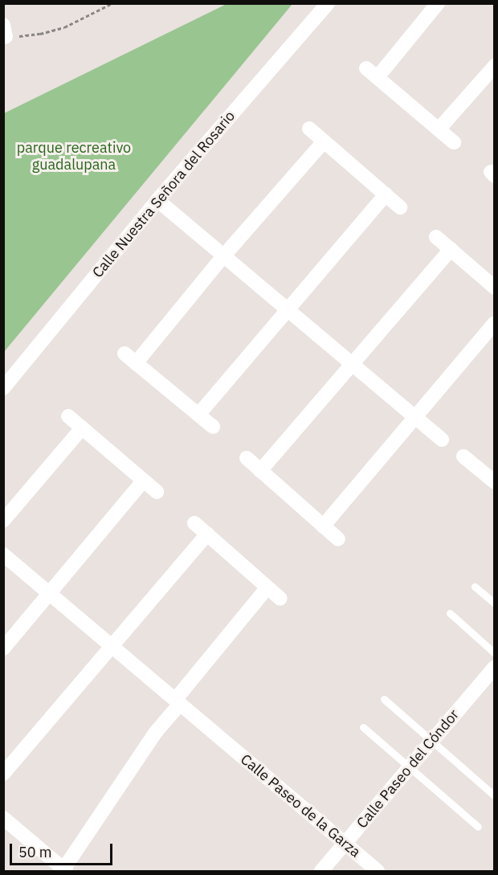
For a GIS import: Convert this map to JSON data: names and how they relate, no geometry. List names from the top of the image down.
{
  "streets": {
    "street": ["Calle Nuestra Señora del Rosario", "Calle Paseo del Cóndor", "Calle Paseo de la Garza"]
  },
  "crossings": [
    ["Calle Paseo del Cóndor", "Calle Paseo de la Garza"]
  ],
  "parks": ["parque recreativo guadalupana"],
  "scale_bar": "50 m"
}
